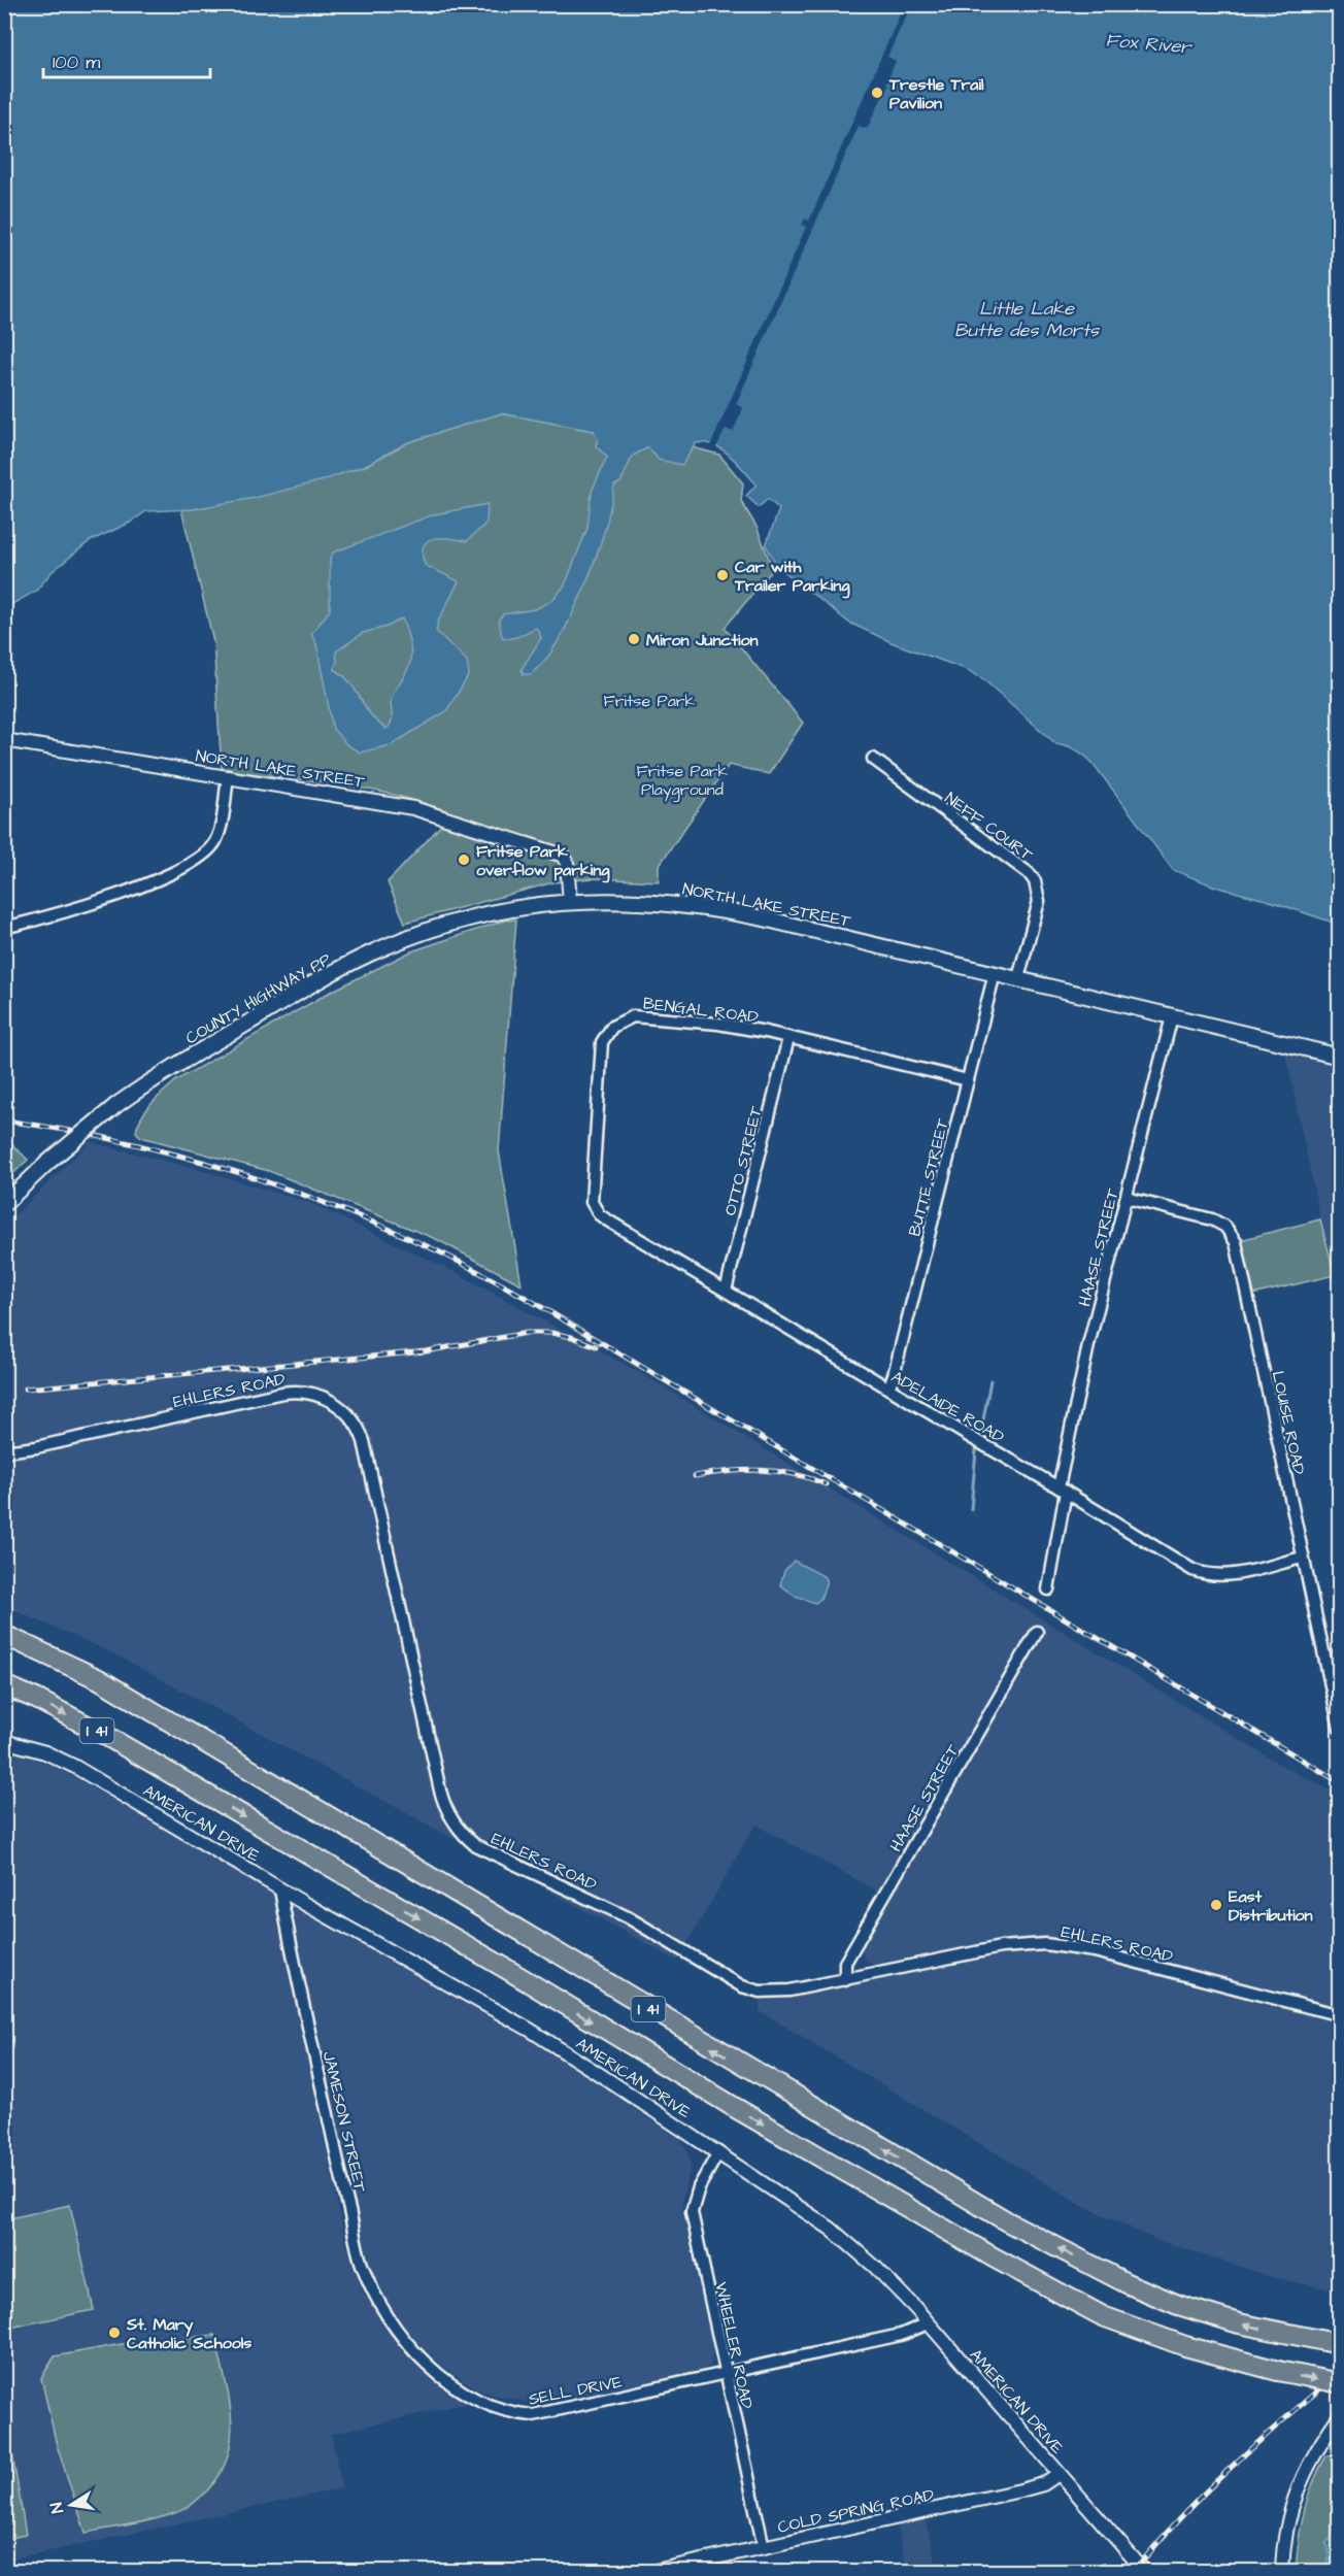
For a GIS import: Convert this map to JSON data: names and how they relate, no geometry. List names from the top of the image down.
{
  "streets": {
    "highway": ["I 41"],
    "main road": ["NORTH LAKE STREET", "COUNTY HIGHWAY PP"],
    "street": [
      "NEFF COURT",
      "BENGAL ROAD",
      "OTTO STREET",
      "BUTTE STREET",
      "HAASE STREET",
      "EHLERS ROAD",
      "ADELAIDE ROAD",
      "LOUISE ROAD",
      "AMERICAN DRIVE",
      "JAMESON STREET",
      "WHEELER ROAD",
      "SELL DRIVE",
      "COLD SPRING ROAD"
    ]
  },
  "crossings": [
    ["NORTH LAKE STREET", "NEFF COURT"],
    ["NORTH LAKE STREET", "COUNTY HIGHWAY PP"],
    ["NORTH LAKE STREET", "BUTTE STREET"],
    ["NORTH LAKE STREET", "HAASE STREET"],
    ["BENGAL ROAD", "OTTO STREET"],
    ["BENGAL ROAD", "BUTTE STREET"],
    ["BENGAL ROAD", "ADELAIDE ROAD"],
    ["OTTO STREET", "ADELAIDE ROAD"],
    ["BUTTE STREET", "ADELAIDE ROAD"],
    ["HAASE STREET", "EHLERS ROAD"],
    ["HAASE STREET", "ADELAIDE ROAD"],
    ["HAASE STREET", "LOUISE ROAD"],
    ["ADELAIDE ROAD", "LOUISE ROAD"],
    ["AMERICAN DRIVE", "JAMESON STREET"],
    ["AMERICAN DRIVE", "WHEELER ROAD"],
    ["AMERICAN DRIVE", "SELL DRIVE"],
    ["AMERICAN DRIVE", "COLD SPRING ROAD"],
    ["JAMESON STREET", "SELL DRIVE"],
    ["WHEELER ROAD", "SELL DRIVE"],
    ["WHEELER ROAD", "COLD SPRING ROAD"]
  ],
  "water": ["Fox River", "Little Lake Butte des Morts"],
  "parks": ["Fritse Park", "Fritse Park Playground"],
  "places": [
    "Trestle Trail Pavilion",
    "Car with Trailer Parking",
    "Miron Junction",
    "Fritse Park overflow parking",
    "East Distribution",
    "St. Mary Catholic Schools"
  ],
  "scale_bar": "100 m",
  "north": "left"
}
